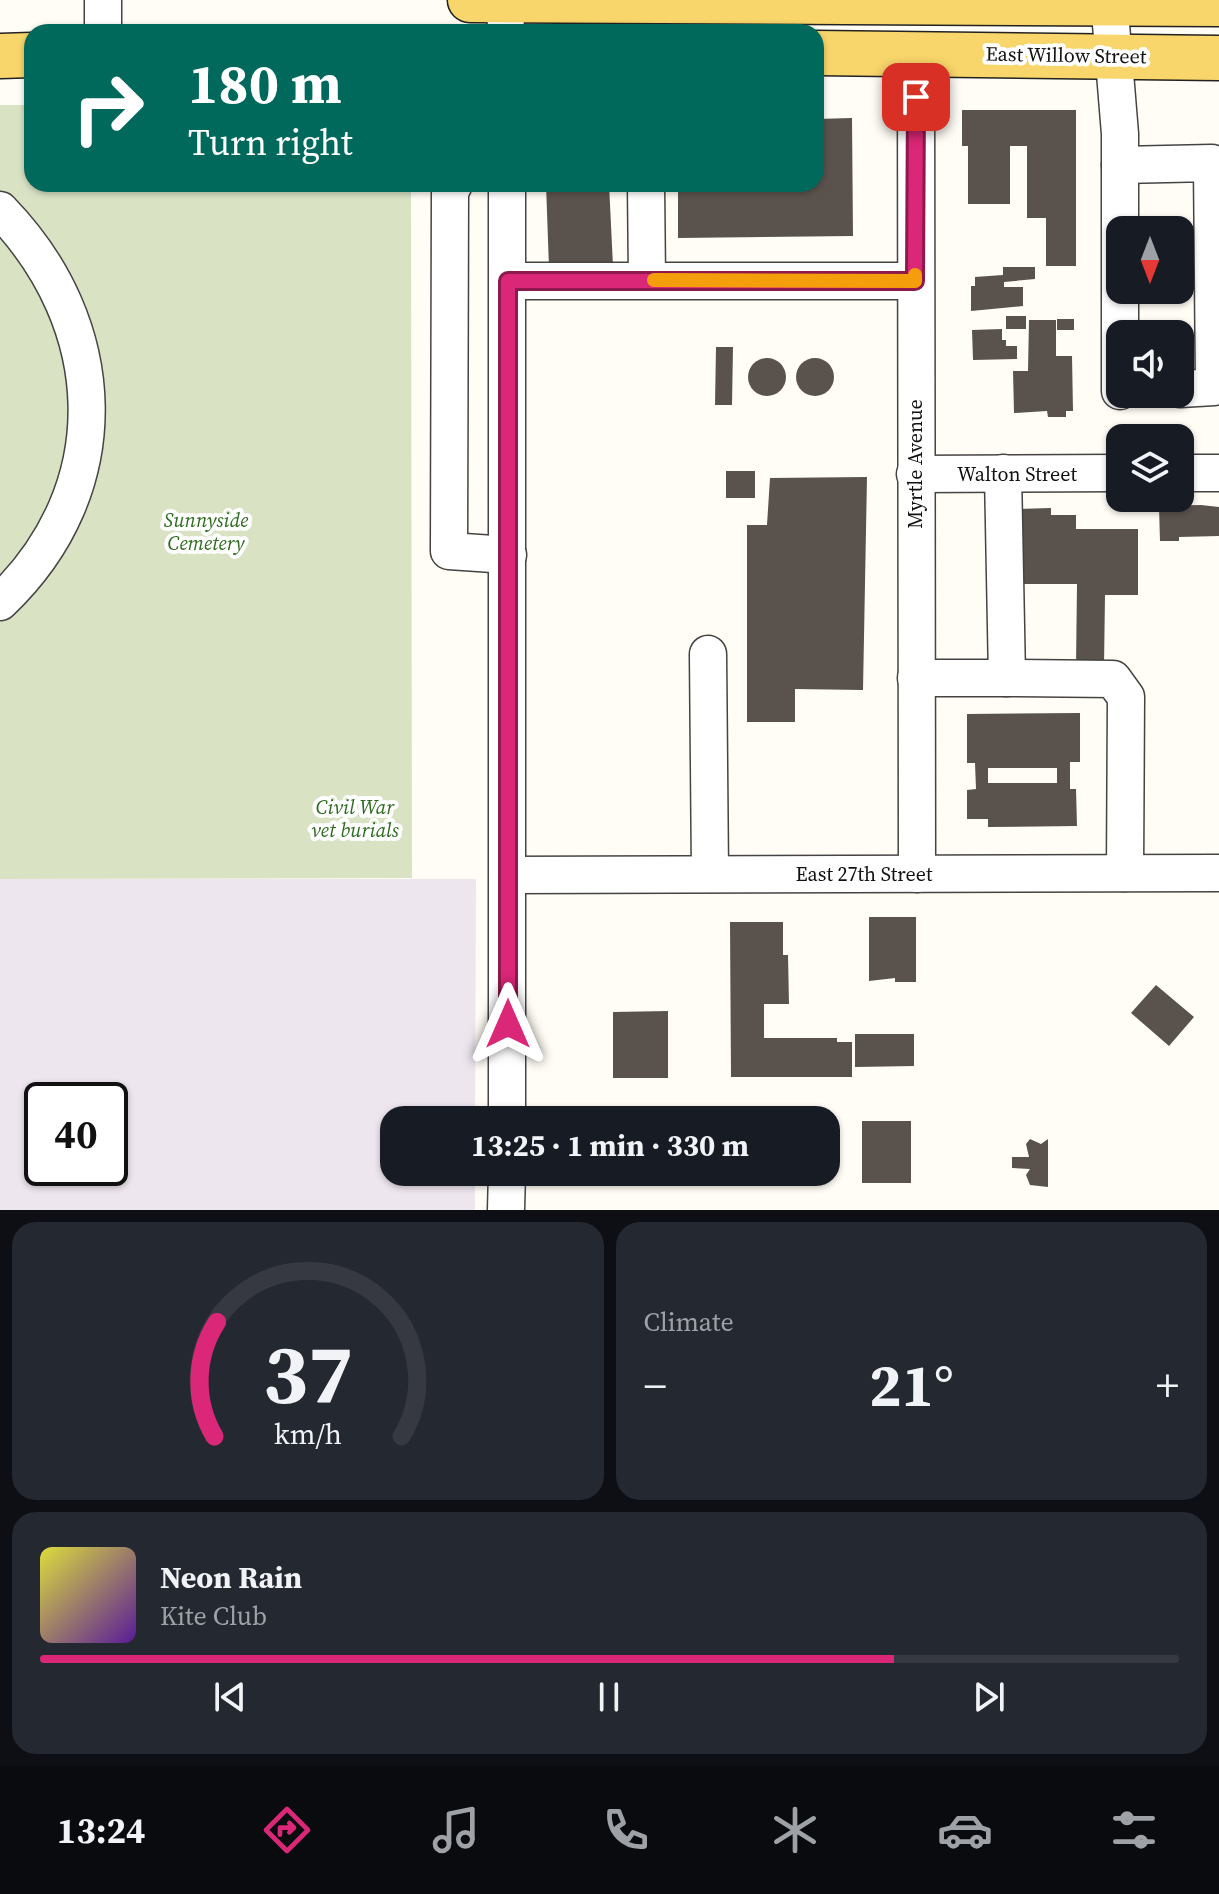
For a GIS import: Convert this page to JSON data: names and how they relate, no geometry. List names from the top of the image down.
{
  "streets": {
    "main road": ["East Willow Street"],
    "street": ["Myrtle Avenue", "Walton Street", "East 27th Street"]
  },
  "crossings": [
    ["East Willow Street", "Myrtle Avenue"],
    ["Myrtle Avenue", "Walton Street"],
    ["Myrtle Avenue", "East 27th Street"]
  ],
  "parks": ["Sunnyside Cemetery", "Civil War vet burials"],
  "north": "bottom",
  "page": {
    "turn": ["180 m", "Turn right"],
    "limit": "40",
    "trip": "13:25 · 1 min · 330 m",
    "tile": "Climate",
    "heat": ["−", "21°", "+"],
    "song": ["Neon Rain", "Kite Club"],
    "tabs": "13:24",
    "gauge": ["37", "km/h"]
  }
}
